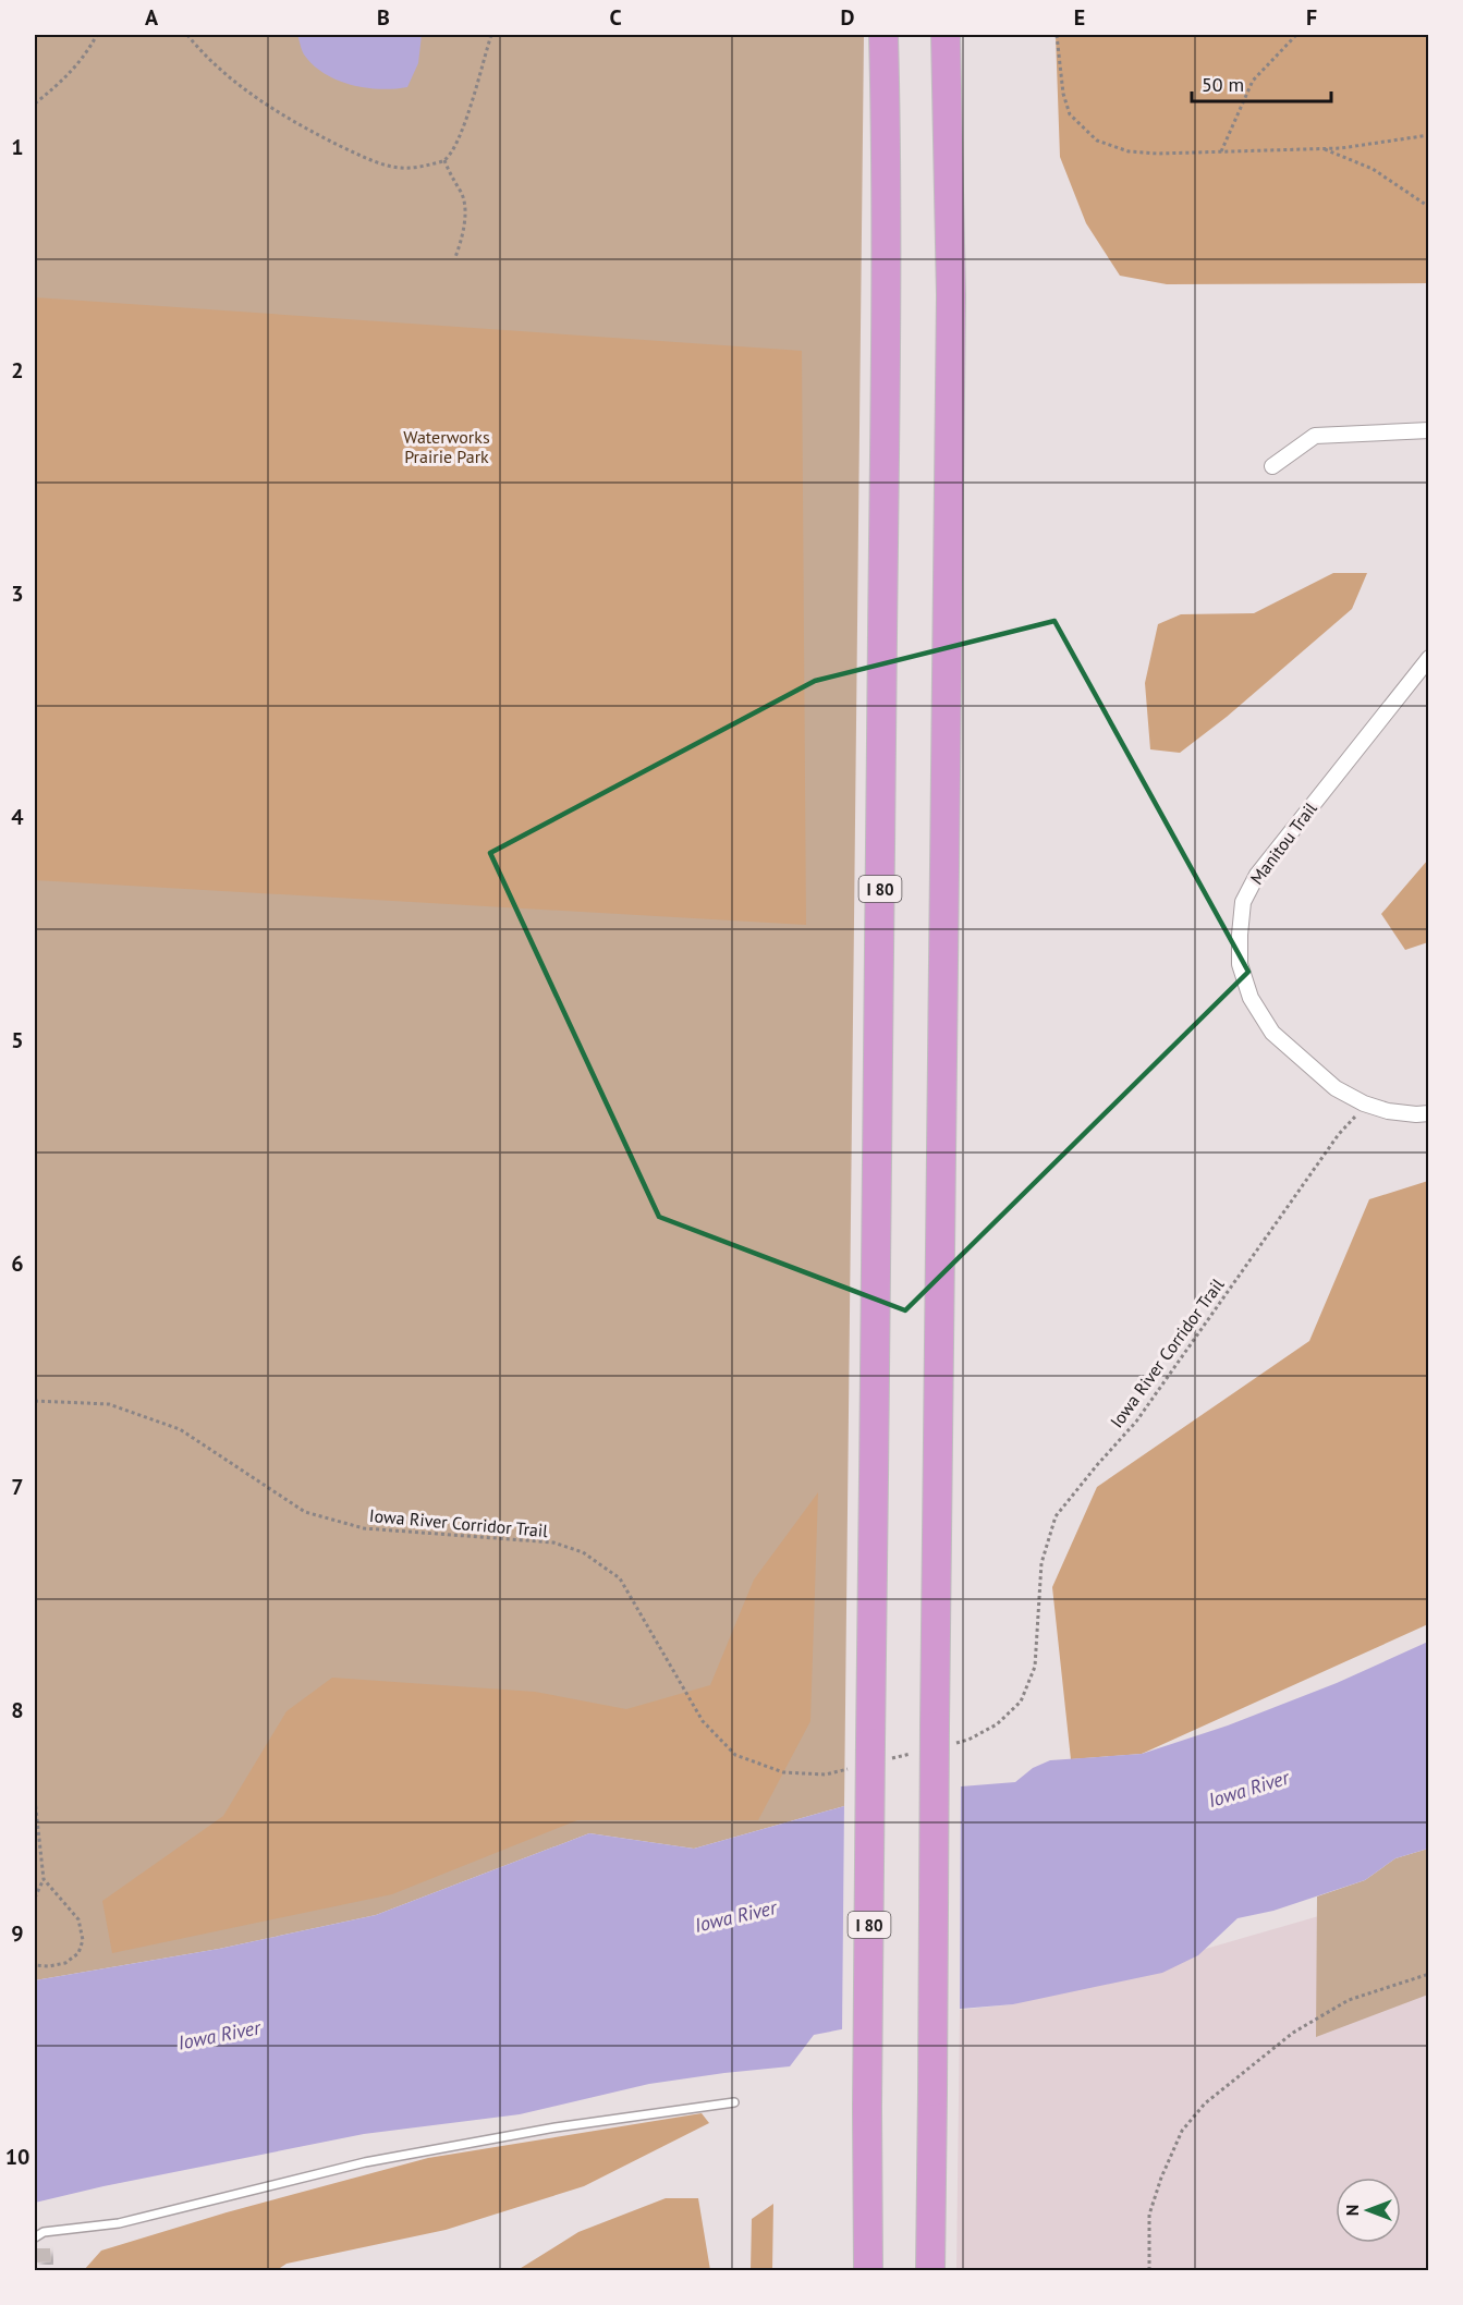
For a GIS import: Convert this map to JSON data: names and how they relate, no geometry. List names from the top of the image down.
{
  "streets": {
    "highway": ["I 80"],
    "street": ["Manitou Trail"],
    "path": ["Iowa River Corridor Trail"]
  },
  "crossings": [
    ["Manitou Trail", "Iowa River Corridor Trail"]
  ],
  "water": ["Iowa River"],
  "parks": ["Waterworks Prairie Park"],
  "scale_bar": "50 m",
  "north": "left",
  "grid": {
    "columns": [
      "A",
      "B",
      "C",
      "D",
      "E",
      "F"
    ],
    "rows": [
      "1",
      "2",
      "3",
      "4",
      "5",
      "6",
      "7",
      "8",
      "9",
      "10"
    ]
  }
}
